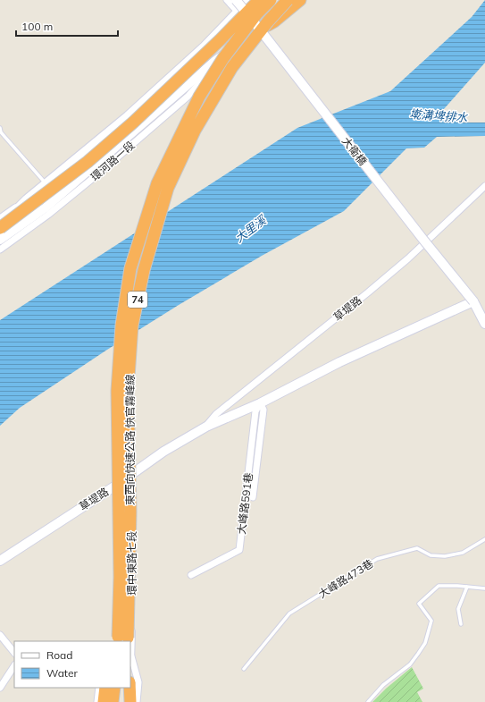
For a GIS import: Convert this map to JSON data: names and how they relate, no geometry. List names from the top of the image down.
{
  "streets": {
    "highway": ["74", "東西向快速公路 快官霧峰線"],
    "street": [
      "大衛橋",
      "環河路一段",
      "草堤路",
      "大峰路591巷",
      "環中東路七段"
    ],
    "lane": ["大峰路473巷"]
  },
  "crossings": [
    ["大衛橋", "草堤路"],
    ["草堤路", "大峰路591巷"],
    ["草堤路", "環中東路七段"]
  ],
  "water": ["墘溝埤排水", "大里溪"],
  "legend": ["Road", "Water"],
  "scale_bar": "100 m"
}
